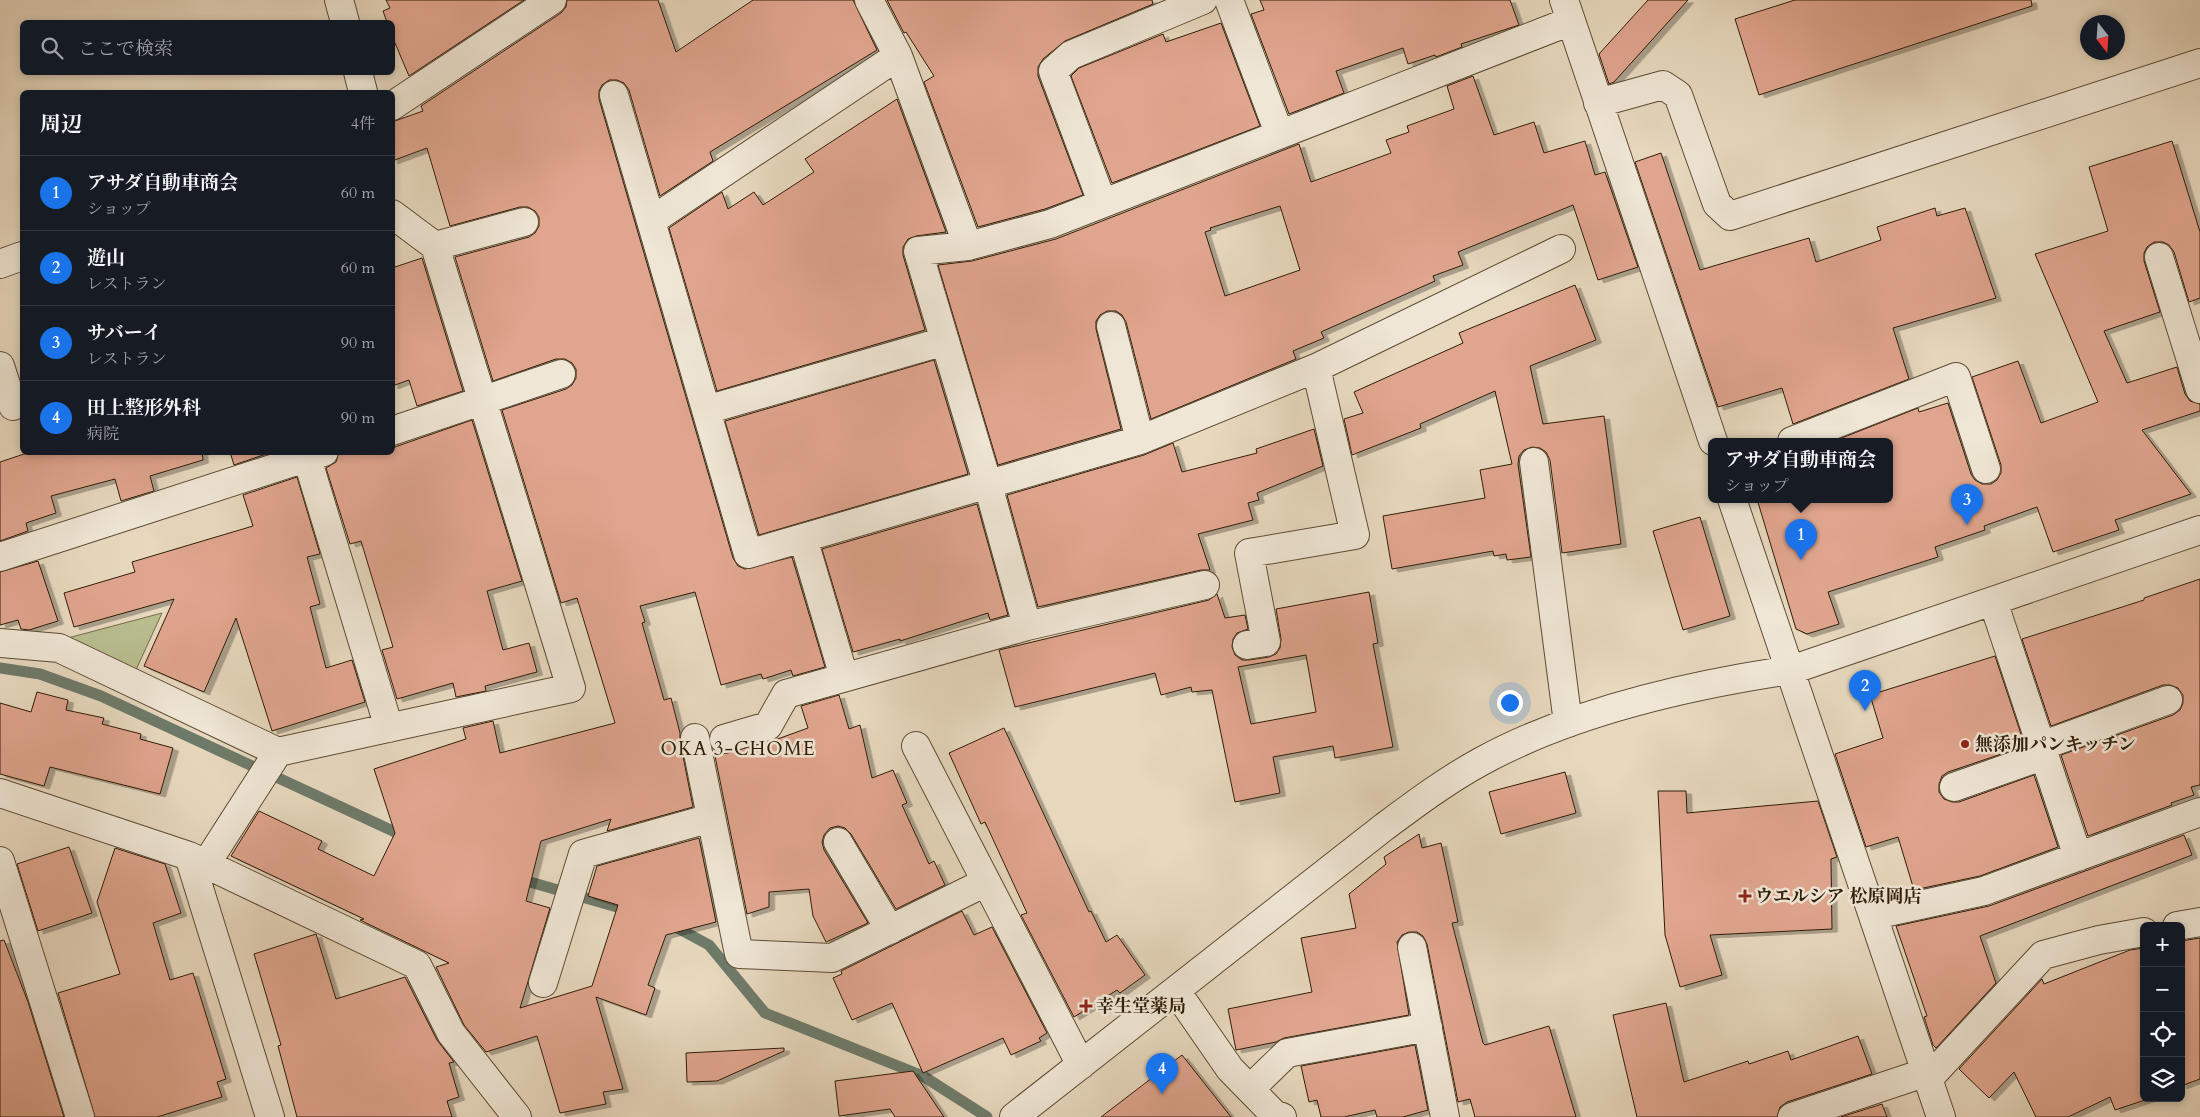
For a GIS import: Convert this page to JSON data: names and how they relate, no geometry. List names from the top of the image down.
{
  "districts": ["OKA 3-CHOME"],
  "places": {
    "other": ["無添加パンキッチン"],
    "health": ["ウエルシア 松原岡店", "幸生堂薬局"]
  },
  "north": "bottom",
  "page": {
    "search": "ここで検索",
    "heading": ["周辺", "4件"],
    "list": [
      {
        "mark": "1",
        "name": "アサダ自動車商会",
        "note": "ショップ",
        "value": "60 m"
      },
      {
        "mark": "2",
        "name": "遊山",
        "note": "レストラン",
        "value": "60 m"
      },
      {
        "mark": "3",
        "name": "サバーイ",
        "note": "レストラン",
        "value": "90 m"
      },
      {
        "mark": "4",
        "name": "田上整形外科",
        "note": "病院",
        "value": "90 m"
      }
    ],
    "popup": ["アサダ自動車商会", "ショップ"],
    "pins": [
      "3",
      "1",
      "2",
      "4"
    ],
    "map_buttons": ["+", "−"]
  }
}
